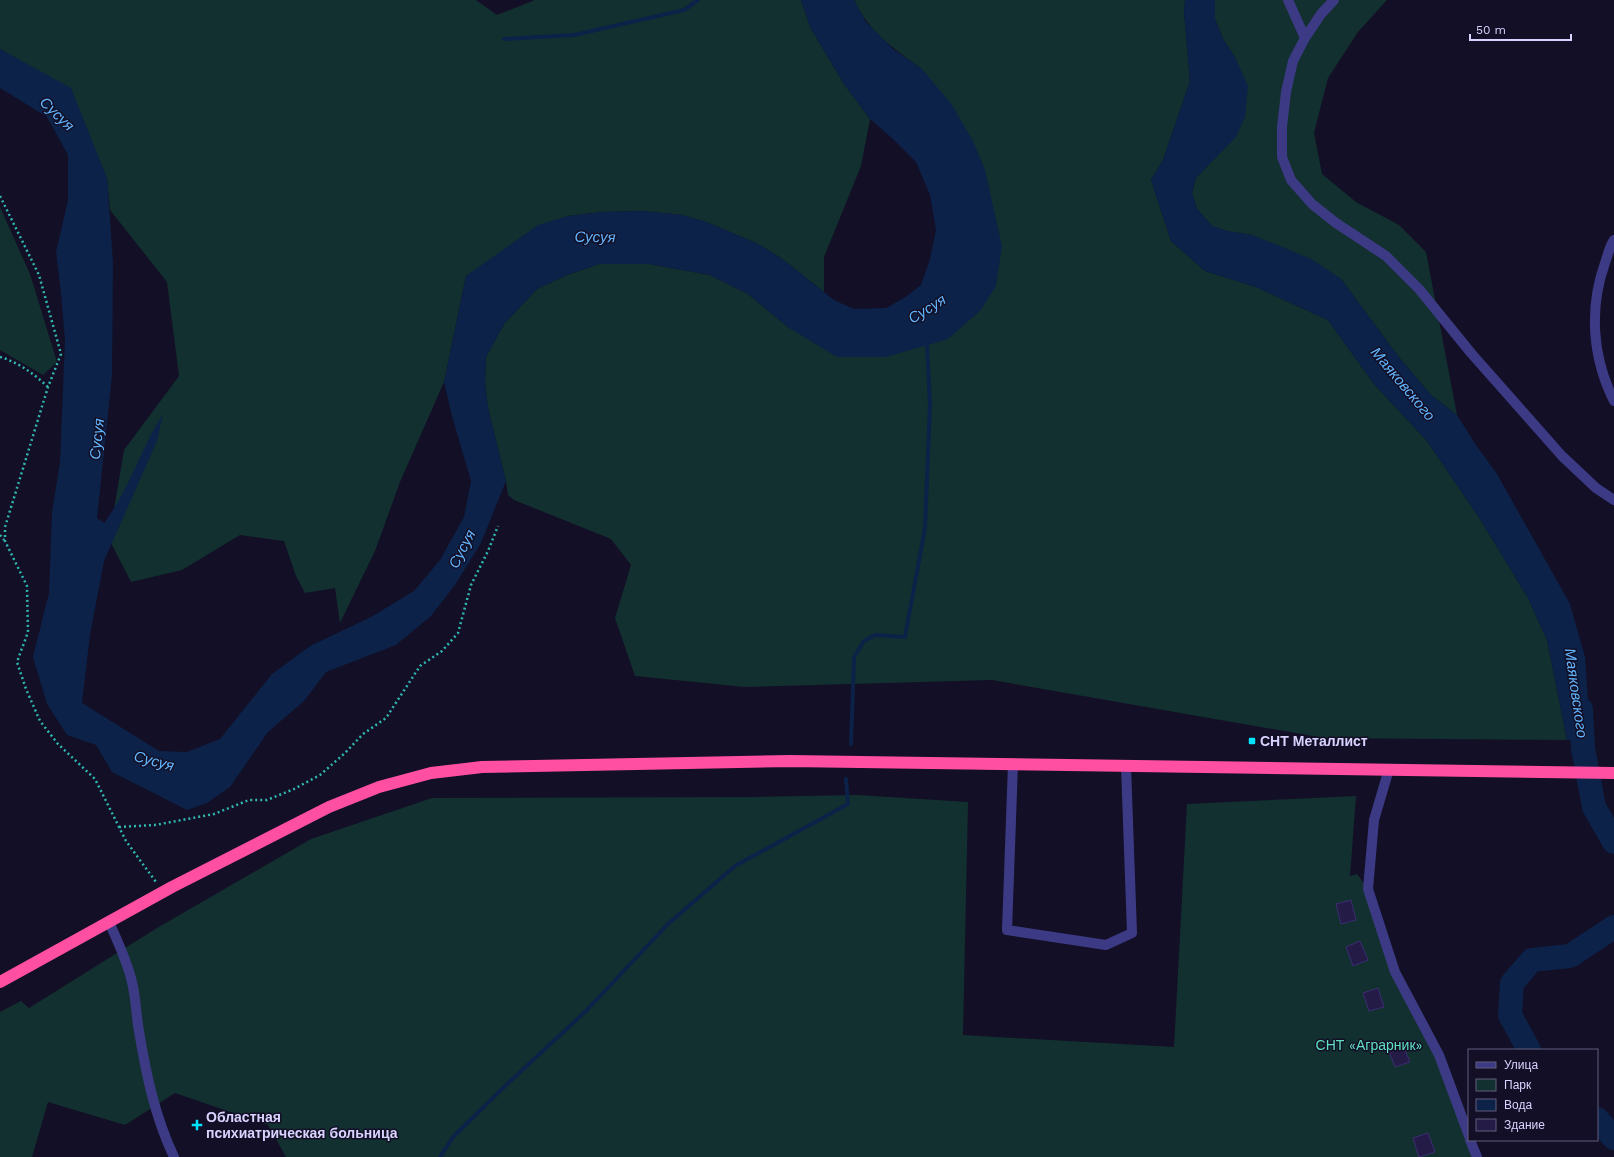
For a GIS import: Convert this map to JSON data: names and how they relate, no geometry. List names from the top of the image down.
{
  "water": ["Сусуя", "Маяковского"],
  "parks": ["СНТ «Аграрник»"],
  "places": {
    "transit": ["СНТ Металлист"],
    "health": ["Областная психиатрическая больница"]
  },
  "legend": [
    "Улица",
    "Парк",
    "Вода",
    "Здание"
  ],
  "scale_bar": "50 m"
}
